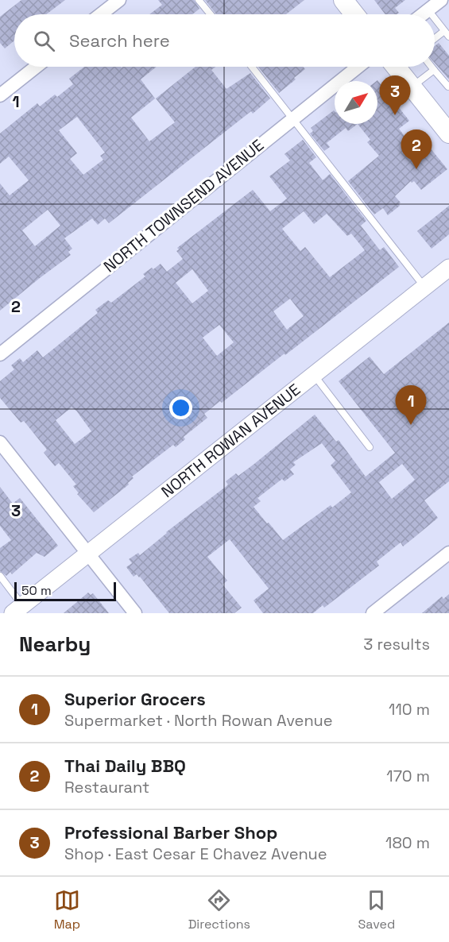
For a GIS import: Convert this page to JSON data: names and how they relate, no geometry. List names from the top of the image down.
{
  "streets": {
    "street": ["NORTH TOWNSEND AVENUE", "NORTH ROWAN AVENUE"]
  },
  "scale_bar": "50 m",
  "north": "top right",
  "page": {
    "search": "Search here",
    "pins": ["3", "2", "1"],
    "scale": "50 m",
    "heading": ["Nearby", "3 results"],
    "list": [
      {
        "mark": "1",
        "name": "Superior Grocers",
        "note": "Supermarket · North Rowan Avenue",
        "value": "110 m"
      },
      {
        "mark": "2",
        "name": "Thai Daily BBQ",
        "note": "Restaurant",
        "value": "170 m"
      },
      {
        "mark": "3",
        "name": "Professional Barber Shop",
        "note": "Shop · East Cesar E Chavez Avenue",
        "value": "180 m"
      }
    ],
    "nav": ["Map", "Directions", "Saved"]
  },
  "grid": {
    "rows": ["1", "2", "3"]
  }
}
